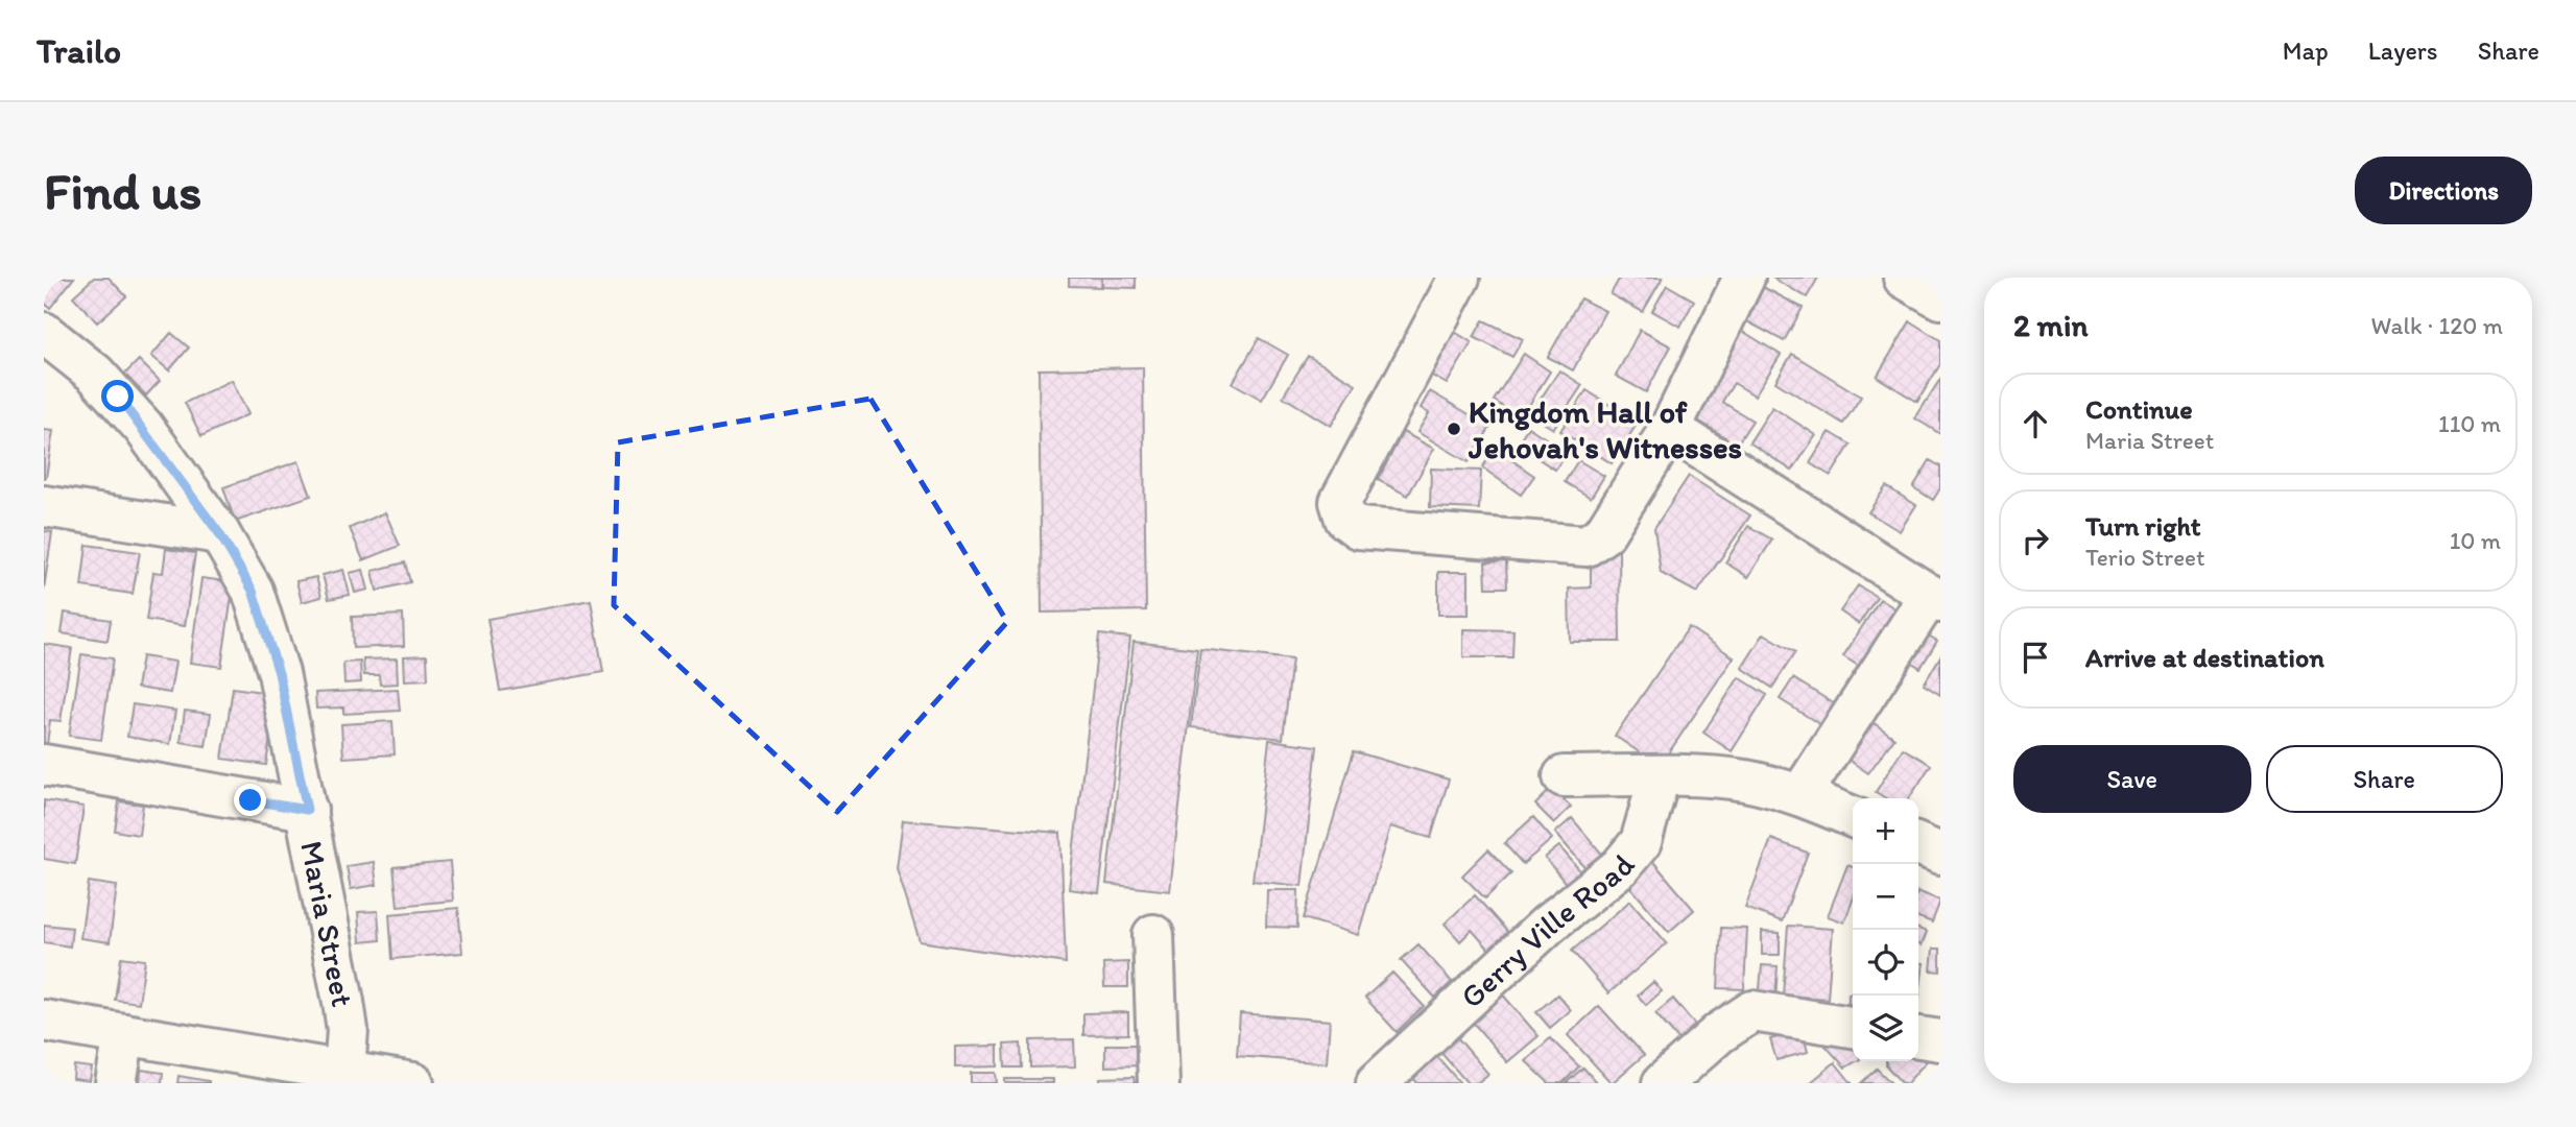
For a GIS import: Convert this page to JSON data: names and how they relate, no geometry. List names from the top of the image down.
{
  "streets": {
    "street": ["Maria Street", "Gerry Ville Road"]
  },
  "places": ["Kingdom Hall of Jehovah's Witnesses"],
  "page": {
    "header": "Trailo",
    "nav": ["Map", "Layers", "Share"],
    "buttons": [
      "Directions",
      ["Save", "Share"]
    ],
    "title": "Find us",
    "heading": ["2 min", "Walk · 120 m"],
    "list": [
      ["Continue", "Maria Street", "110 m"],
      ["Turn right", "Terio Street", "10 m"],
      "Arrive at destination"
    ],
    "map_buttons": ["+", "−"]
  }
}
